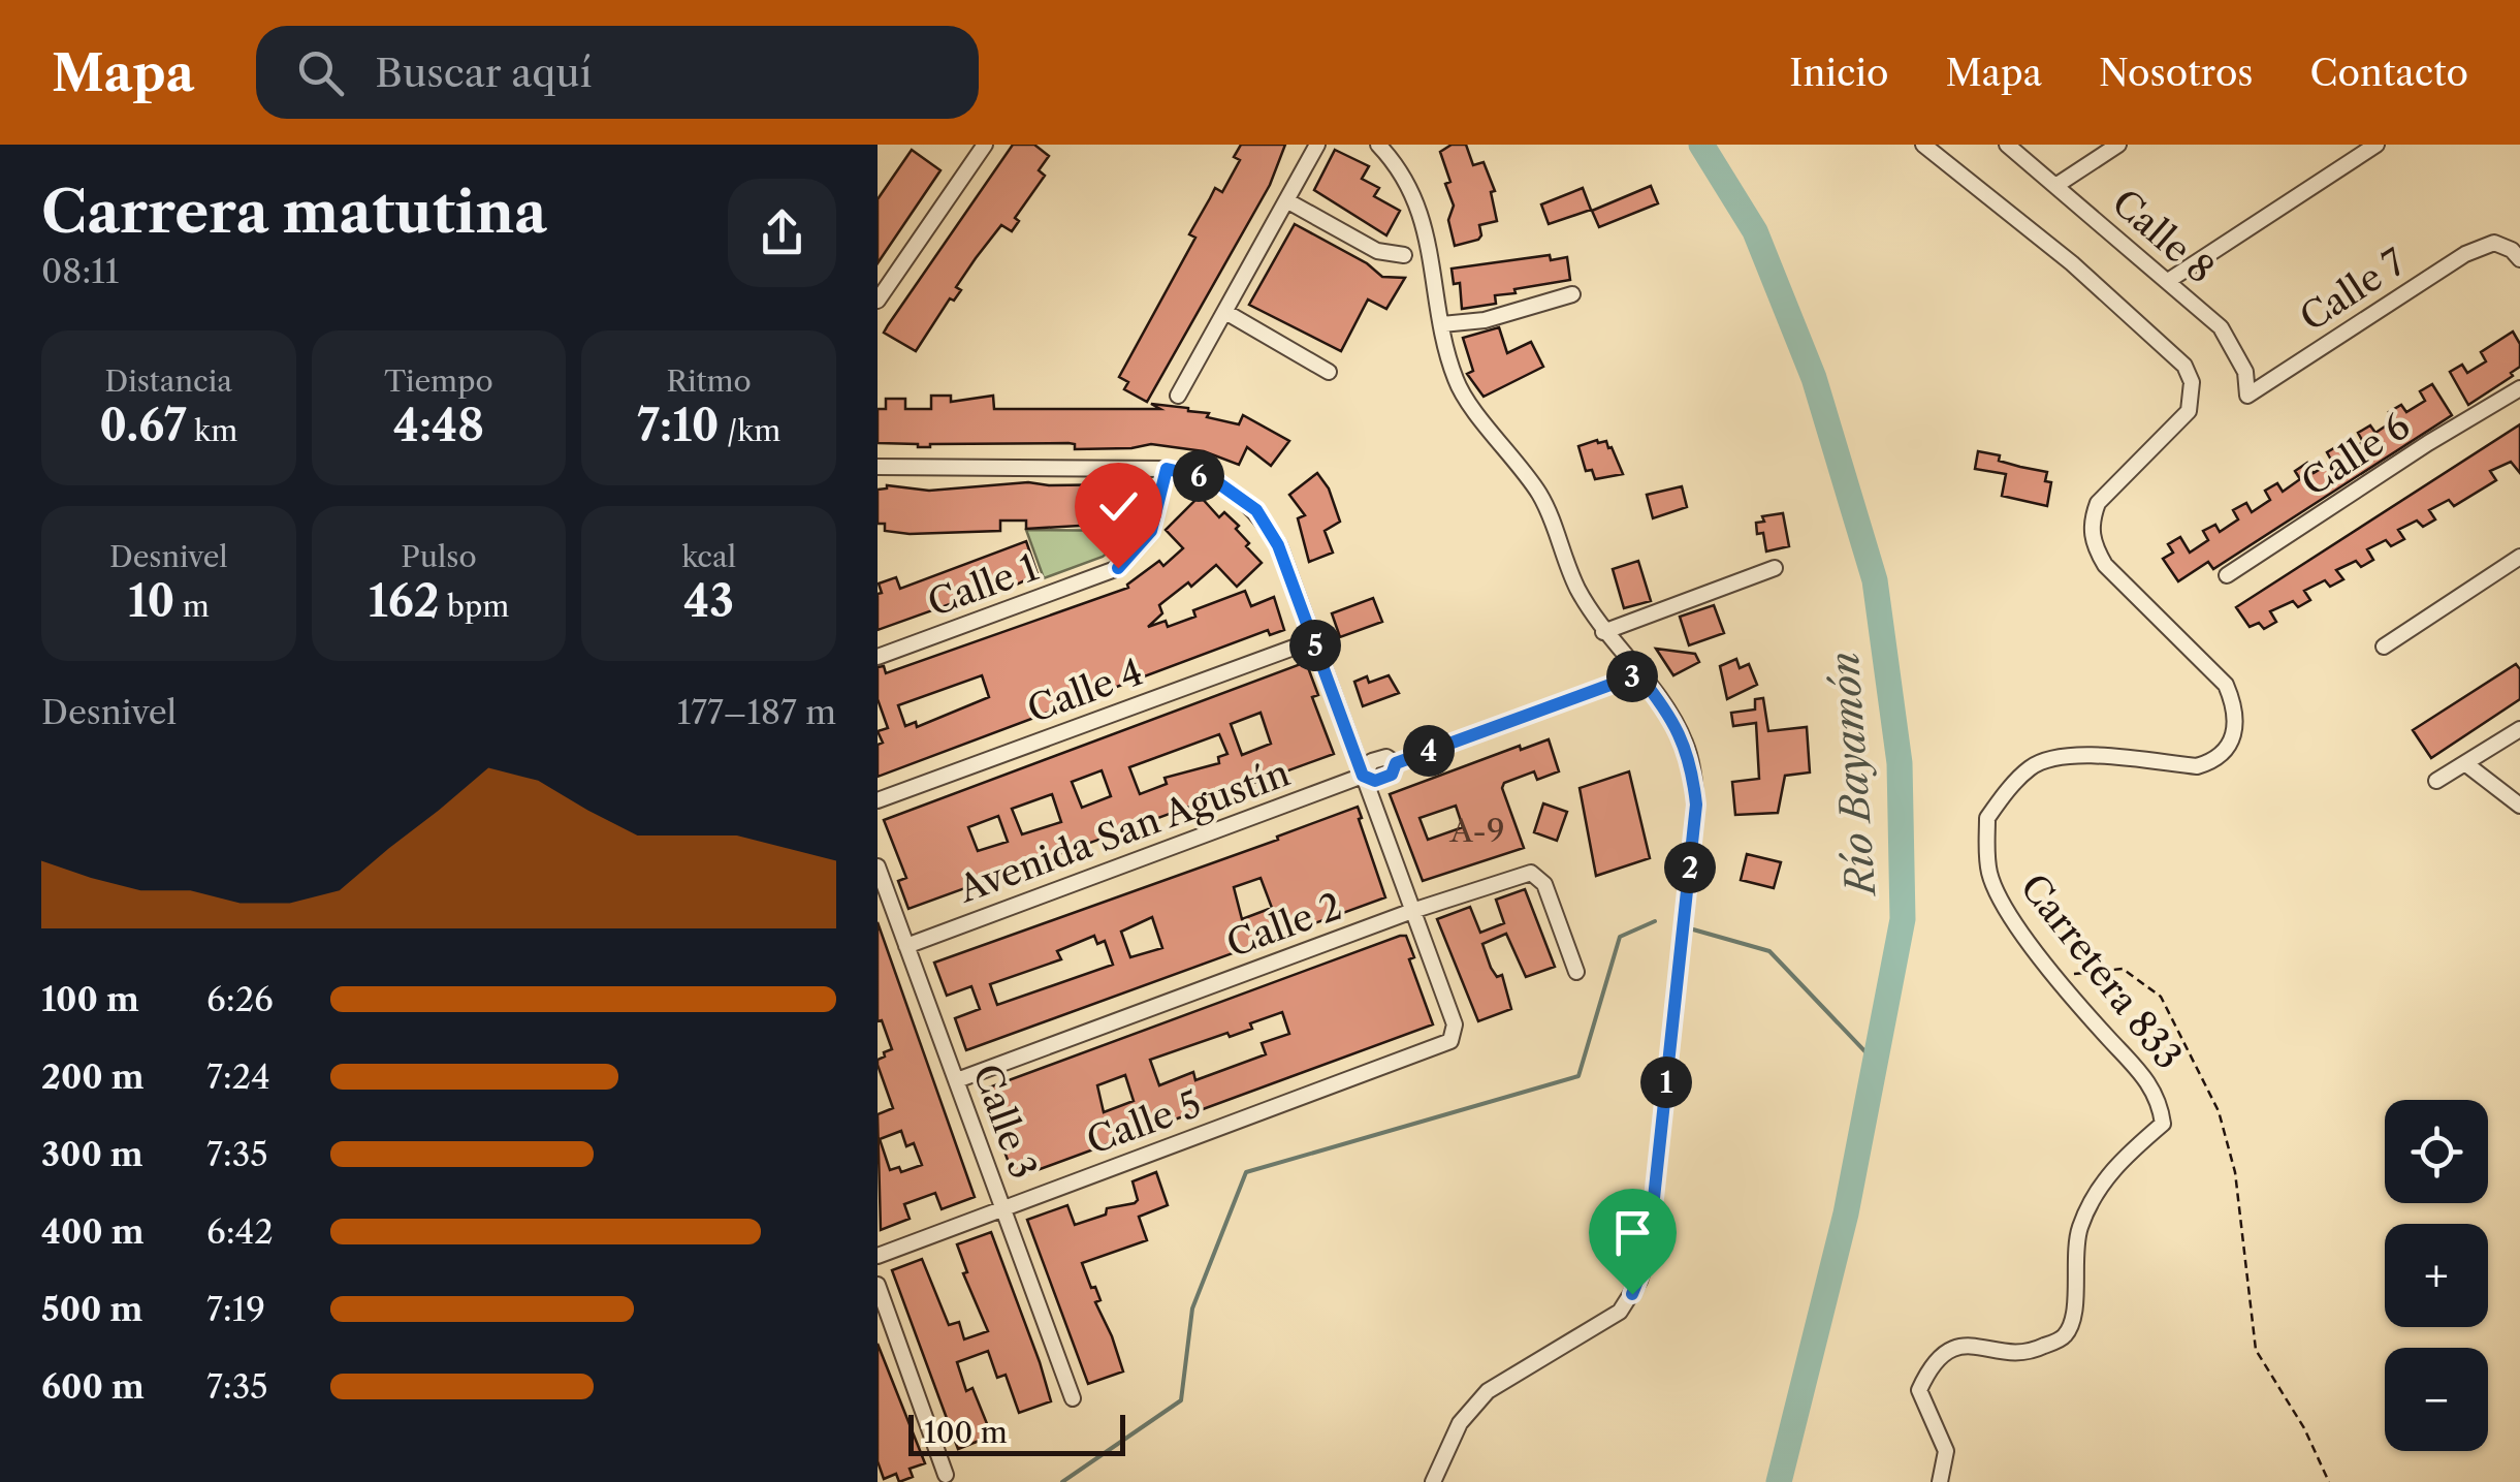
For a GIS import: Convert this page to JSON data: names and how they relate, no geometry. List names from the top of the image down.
{
  "streets": {
    "street": [
      "Calle 8",
      "Calle 7",
      "Calle 6",
      "Calle 1",
      "Calle 4",
      "Avenida San Agustín",
      "Calle 2",
      "Carretera 833",
      "Calle 3",
      "Calle 5"
    ]
  },
  "crossings": [
    ["Calle 8", "Calle 7"],
    ["Avenida San Agustín", "Calle 3"],
    ["Calle 2", "Calle 3"],
    ["Calle 2", "Calle 5"],
    ["Calle 3", "Calle 5"]
  ],
  "water": ["Río Bayamón"],
  "house_numbers": ["A-9"],
  "scale_bar": "100 m",
  "page": {
    "header": "Mapa",
    "search": "Buscar aquí",
    "nav": [
      "Inicio",
      "Mapa",
      "Nosotros",
      "Contacto"
    ],
    "heading": ["Carrera matutina", "08:11"],
    "stats": [
      ["Distancia", "0.67 km"],
      ["Tiempo", "4:48"],
      ["Ritmo", "7:10 /km"],
      ["Desnivel", "10 m"],
      ["Pulso", "162 bpm"],
      ["kcal", "43"]
    ],
    "pins": [
      "6",
      "5",
      "3",
      "4",
      "2",
      "1"
    ],
    "chart": ["Desnivel", "177–187 m"],
    "list": [
      {
        "name": "100 m",
        "note": "6:26"
      },
      {
        "name": "200 m",
        "note": "7:24"
      },
      {
        "name": "300 m",
        "note": "7:35"
      },
      {
        "name": "400 m",
        "note": "6:42"
      },
      {
        "name": "500 m",
        "note": "7:19"
      },
      {
        "name": "600 m",
        "note": "7:35"
      }
    ],
    "map_buttons": ["+", "−"],
    "scale": "100 m"
  }
}
